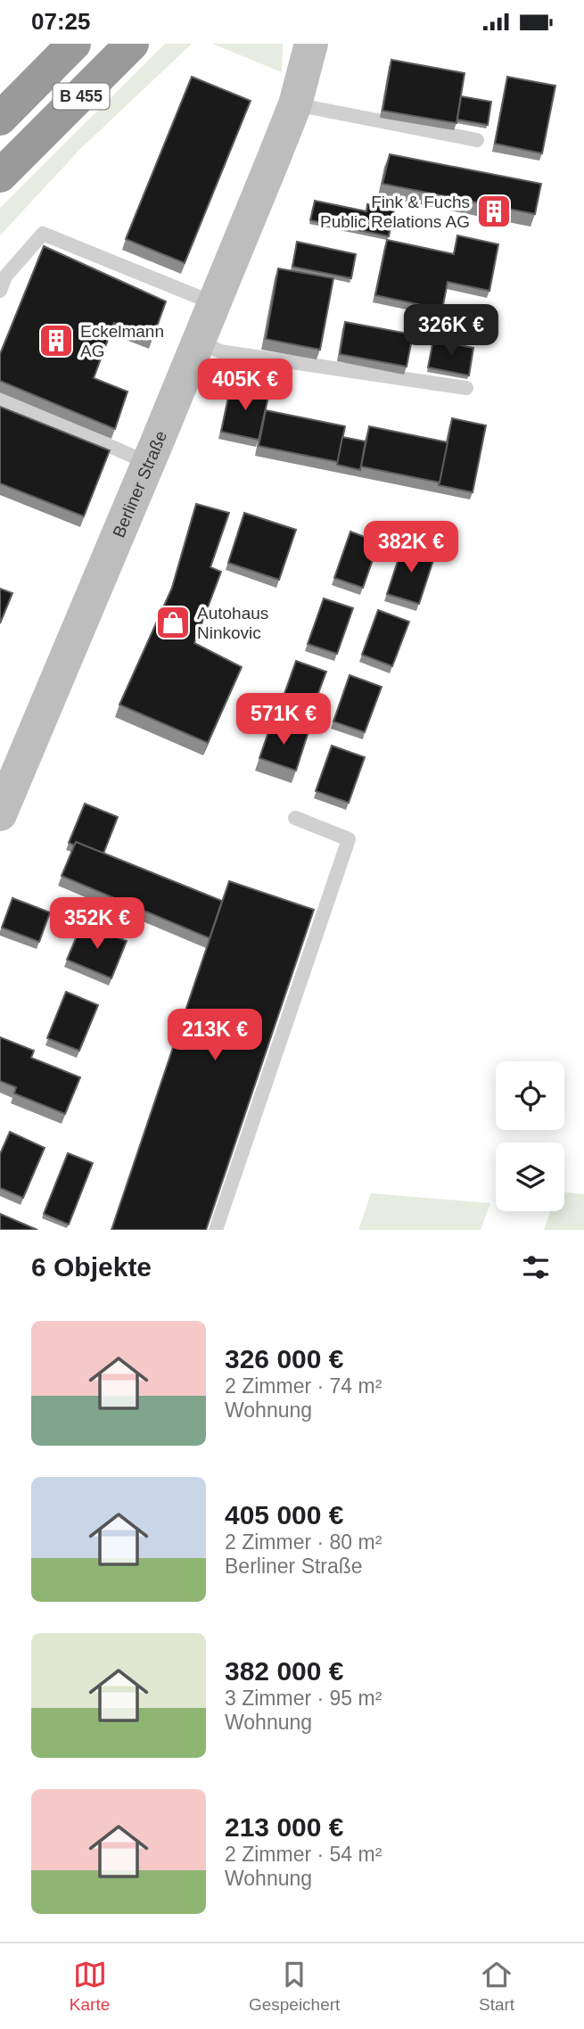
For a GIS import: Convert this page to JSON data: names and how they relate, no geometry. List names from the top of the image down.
{
  "streets": {
    "highway": ["B 455"],
    "street": ["Berliner Straße"]
  },
  "places": {
    "building": ["Fink & Fuchs Public Relations AG", "Eckelmann AG"],
    "shop": ["Autohaus Ninkovic"]
  },
  "page": {
    "status": "07:25",
    "price": [
      "326K €",
      "405K €",
      "382K €",
      "571K €",
      "352K €",
      "213K €"
    ],
    "heading": "6 Objekte",
    "list": [
      {
        "name": "326 000 €",
        "note": "2 Zimmer · 74 m² · Wohnung"
      },
      {
        "name": "405 000 €",
        "note": "2 Zimmer · 80 m² · Berliner Straße"
      },
      {
        "name": "382 000 €",
        "note": "3 Zimmer · 95 m² · Wohnung"
      },
      {
        "name": "213 000 €",
        "note": "2 Zimmer · 54 m² · Wohnung"
      }
    ],
    "tabs": ["Karte", "Gespeichert", "Start"]
  }
}
